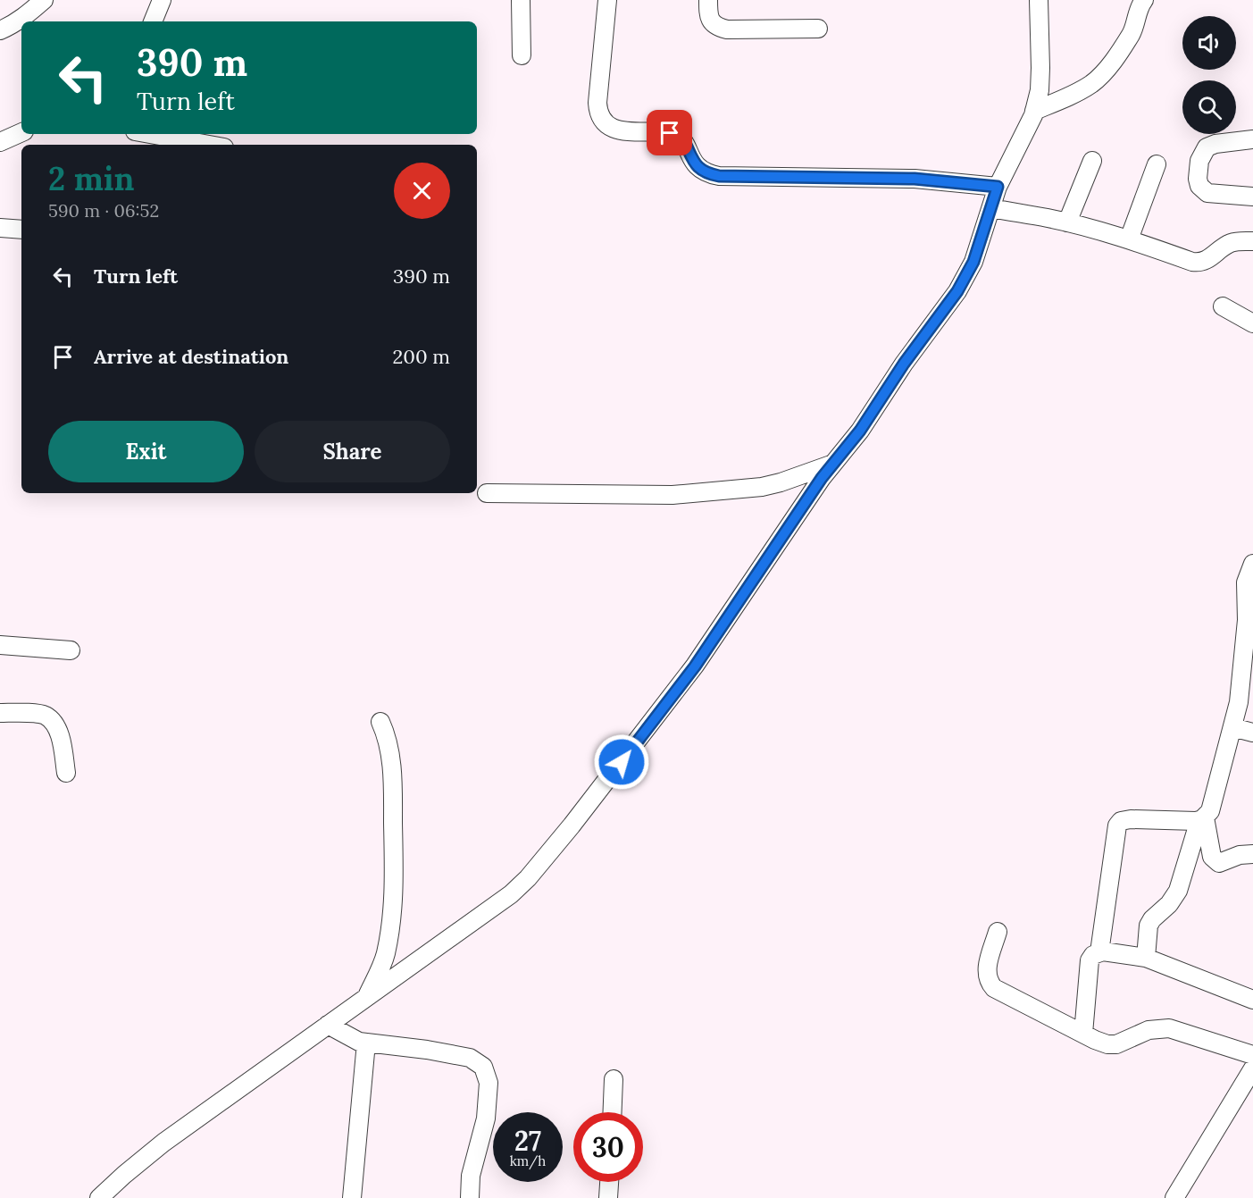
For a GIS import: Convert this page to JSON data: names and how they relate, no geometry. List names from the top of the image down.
{
  "page": {
    "turn": ["390 m", "Turn left"],
    "heading": ["2 min", "590 m · 06:52"],
    "list": [
      {
        "name": "Turn left",
        "value": "390 m"
      },
      {
        "name": "Arrive at destination",
        "value": "200 m"
      }
    ],
    "buttons": ["Exit", "Share"],
    "speed": "27 km/h",
    "limit": "30"
  }
}
